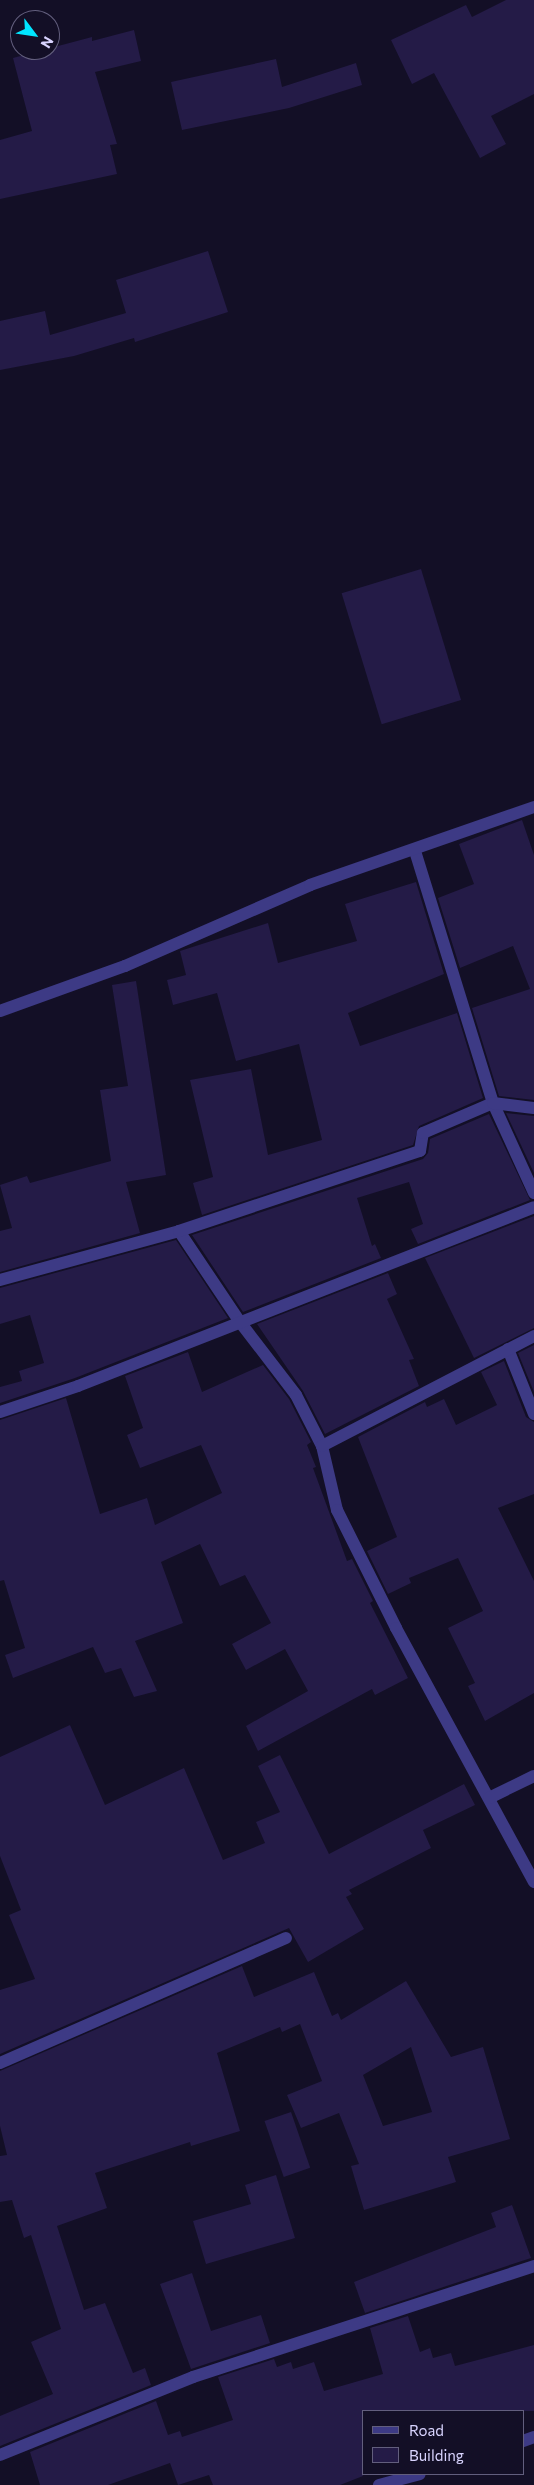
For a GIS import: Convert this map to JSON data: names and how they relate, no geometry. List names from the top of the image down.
{
  "legend": ["Road", "Building"],
  "north": "bottom right"
}
